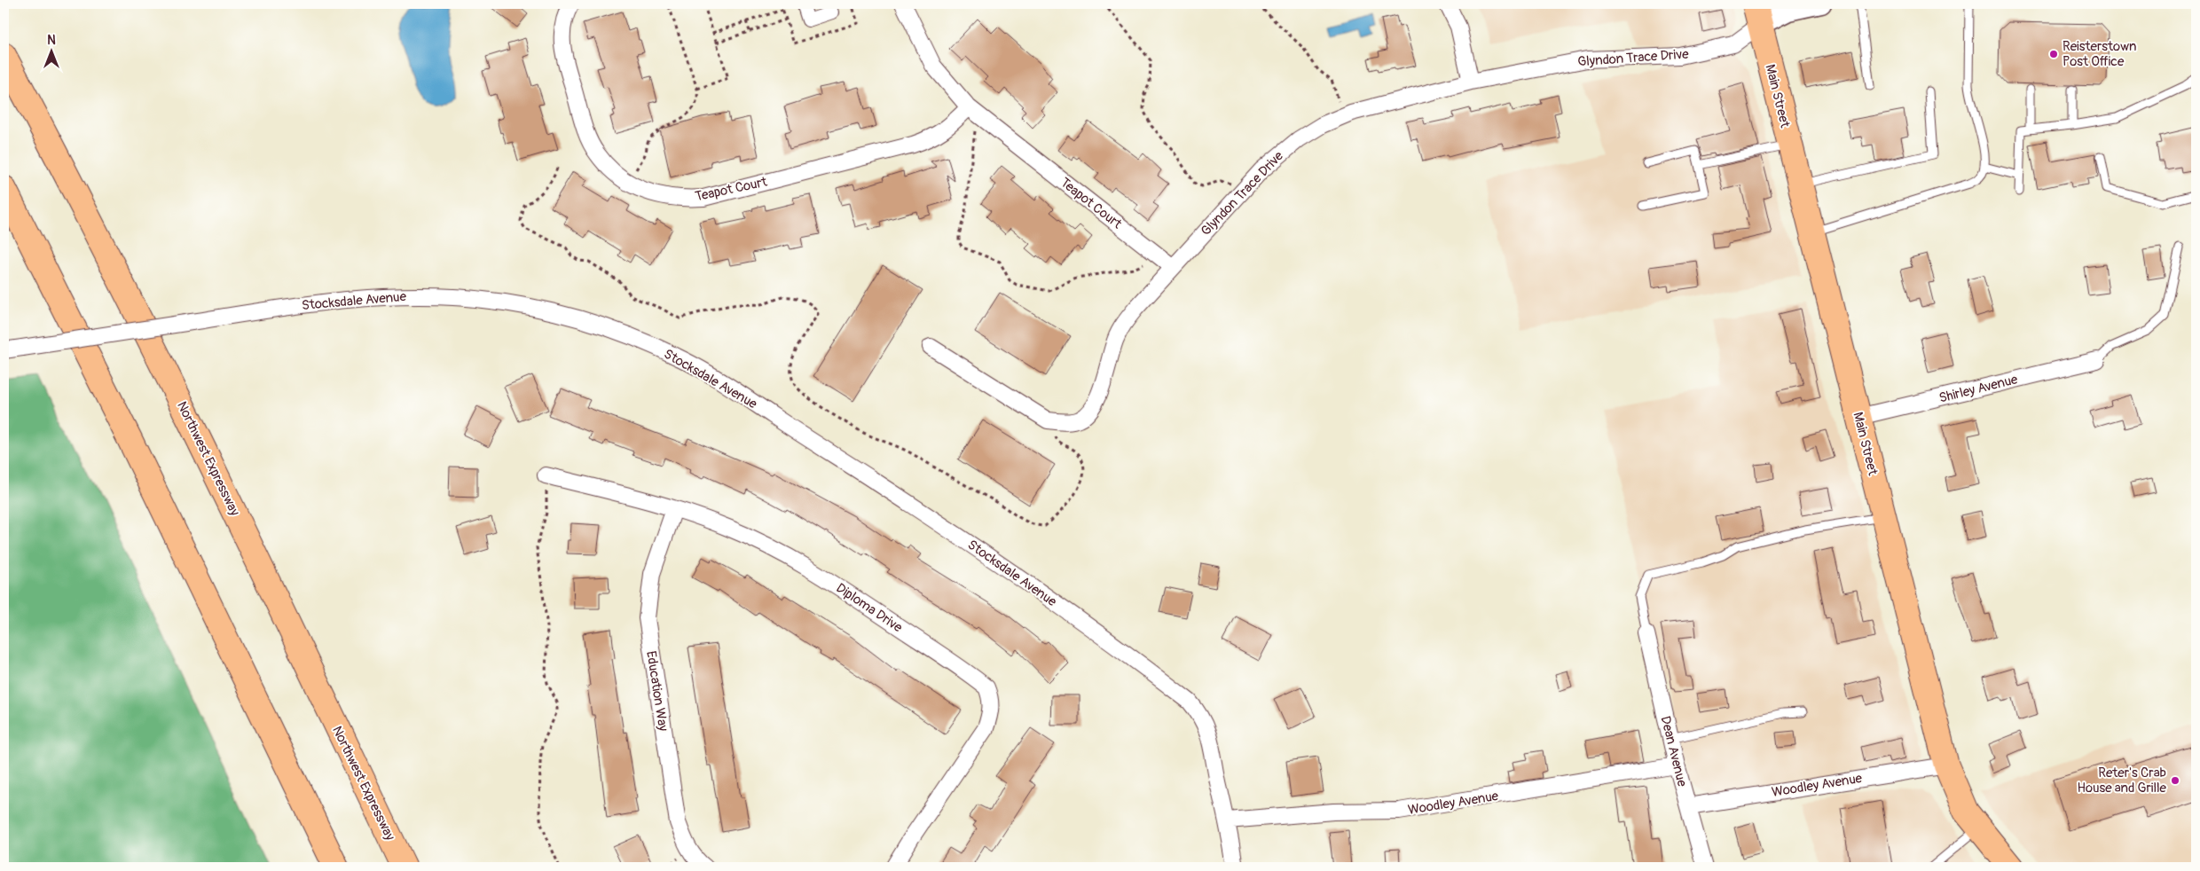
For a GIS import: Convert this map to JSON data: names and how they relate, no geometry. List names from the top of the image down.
{
  "streets": {
    "main road": ["Main Street", "Northwest Expressway"],
    "street": [
      "Glyndon Trace Drive",
      "Teapot Court",
      "Stocksdale Avenue",
      "Shirley Avenue",
      "Diploma Drive",
      "Education Way",
      "Dean Avenue",
      "Woodley Avenue"
    ]
  },
  "crossings": [
    ["Glyndon Trace Drive", "Main Street"],
    ["Glyndon Trace Drive", "Teapot Court"],
    ["Main Street", "Shirley Avenue"],
    ["Main Street", "Woodley Avenue"],
    ["Stocksdale Avenue", "Woodley Avenue"],
    ["Diploma Drive", "Education Way"],
    ["Dean Avenue", "Woodley Avenue"]
  ],
  "places": ["Reisterstown Post Office", "Reter's Crab House and Grille"],
  "north": "top"
}
